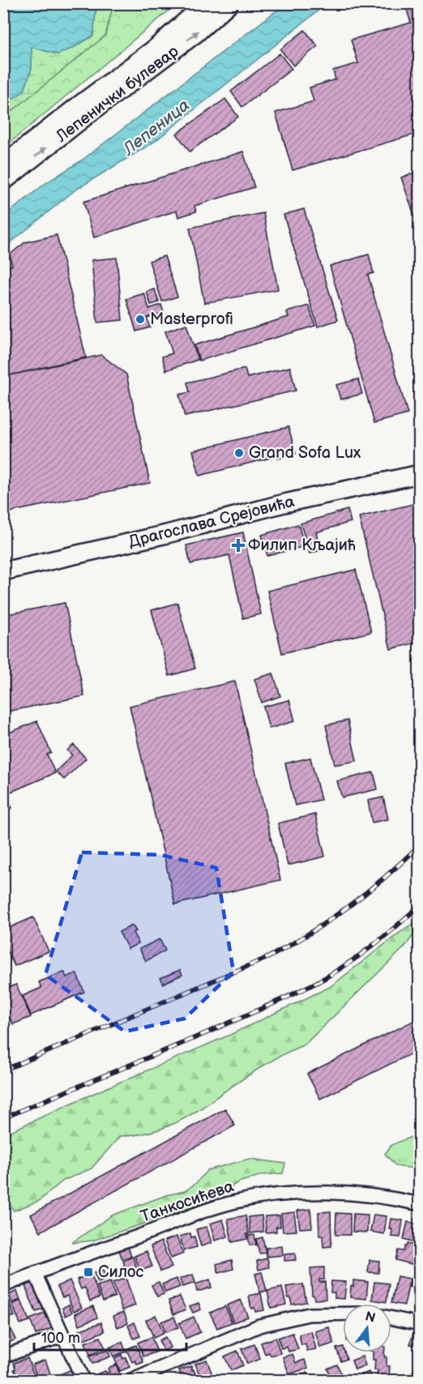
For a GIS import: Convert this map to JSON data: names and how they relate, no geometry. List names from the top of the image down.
{
  "streets": {
    "main road": ["Лепенички булевар", "Драгослава Срејовића"],
    "street": ["Танкосићева"]
  },
  "water": ["Лепеница"],
  "places": {
    "other": ["Masterprofi", "Grand Sofa Lux"],
    "health": ["Филип Кљајић"],
    "transit": ["Силос"]
  },
  "scale_bar": "100 m",
  "north": "top"
}
